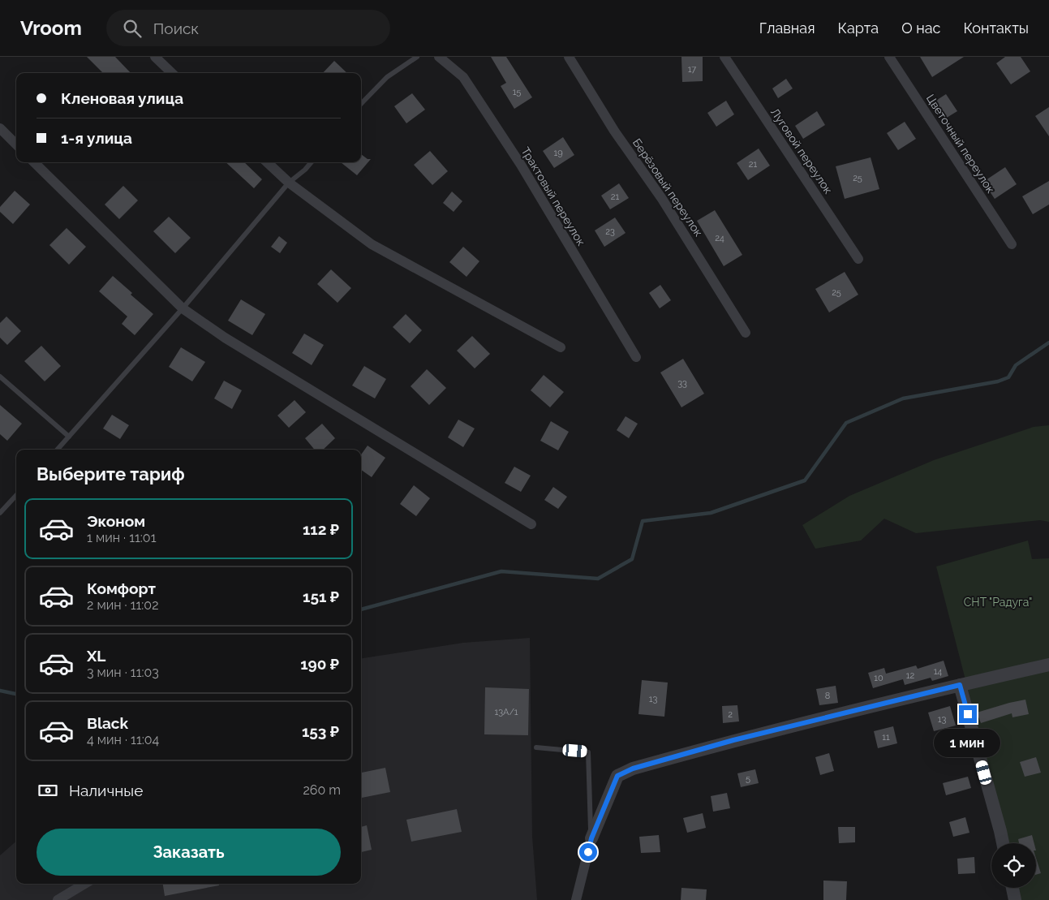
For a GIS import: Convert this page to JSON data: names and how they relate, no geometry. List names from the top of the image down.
{
  "streets": {
    "street": [
      "Цветочный переулок",
      "Луговой переулок",
      "Берёзовый переулок",
      "Трактовый переулок"
    ]
  },
  "parks": ["СНТ \"Радуга\""],
  "house_numbers": [
    "17",
    "15",
    "19",
    "21",
    "25",
    "21",
    "23",
    "24",
    "25",
    "33",
    "14",
    "12",
    "10",
    "8",
    "13",
    "13А/1",
    "2",
    "13",
    "11",
    "5"
  ],
  "page": {
    "header": "Vroom",
    "search": "Поиск",
    "nav": [
      "Главная",
      "Карта",
      "О нас",
      "Контакты"
    ],
    "banner": ["Кленовая улица", "1-я улица"],
    "heading": "Выберите тариф",
    "list": [
      {
        "name": "Эконом",
        "note": "1 мин · 11:01",
        "value": "112 ₽"
      },
      {
        "name": "Комфорт",
        "note": "2 мин · 11:02",
        "value": "151 ₽"
      },
      {
        "name": "XL",
        "note": "3 мин · 11:03",
        "value": "190 ₽"
      },
      {
        "name": "Black",
        "note": "4 мин · 11:04",
        "value": "153 ₽"
      }
    ],
    "bubble": "1 мин",
    "pay": ["Наличные", "260 m"],
    "buttons": "Заказать"
  }
}
